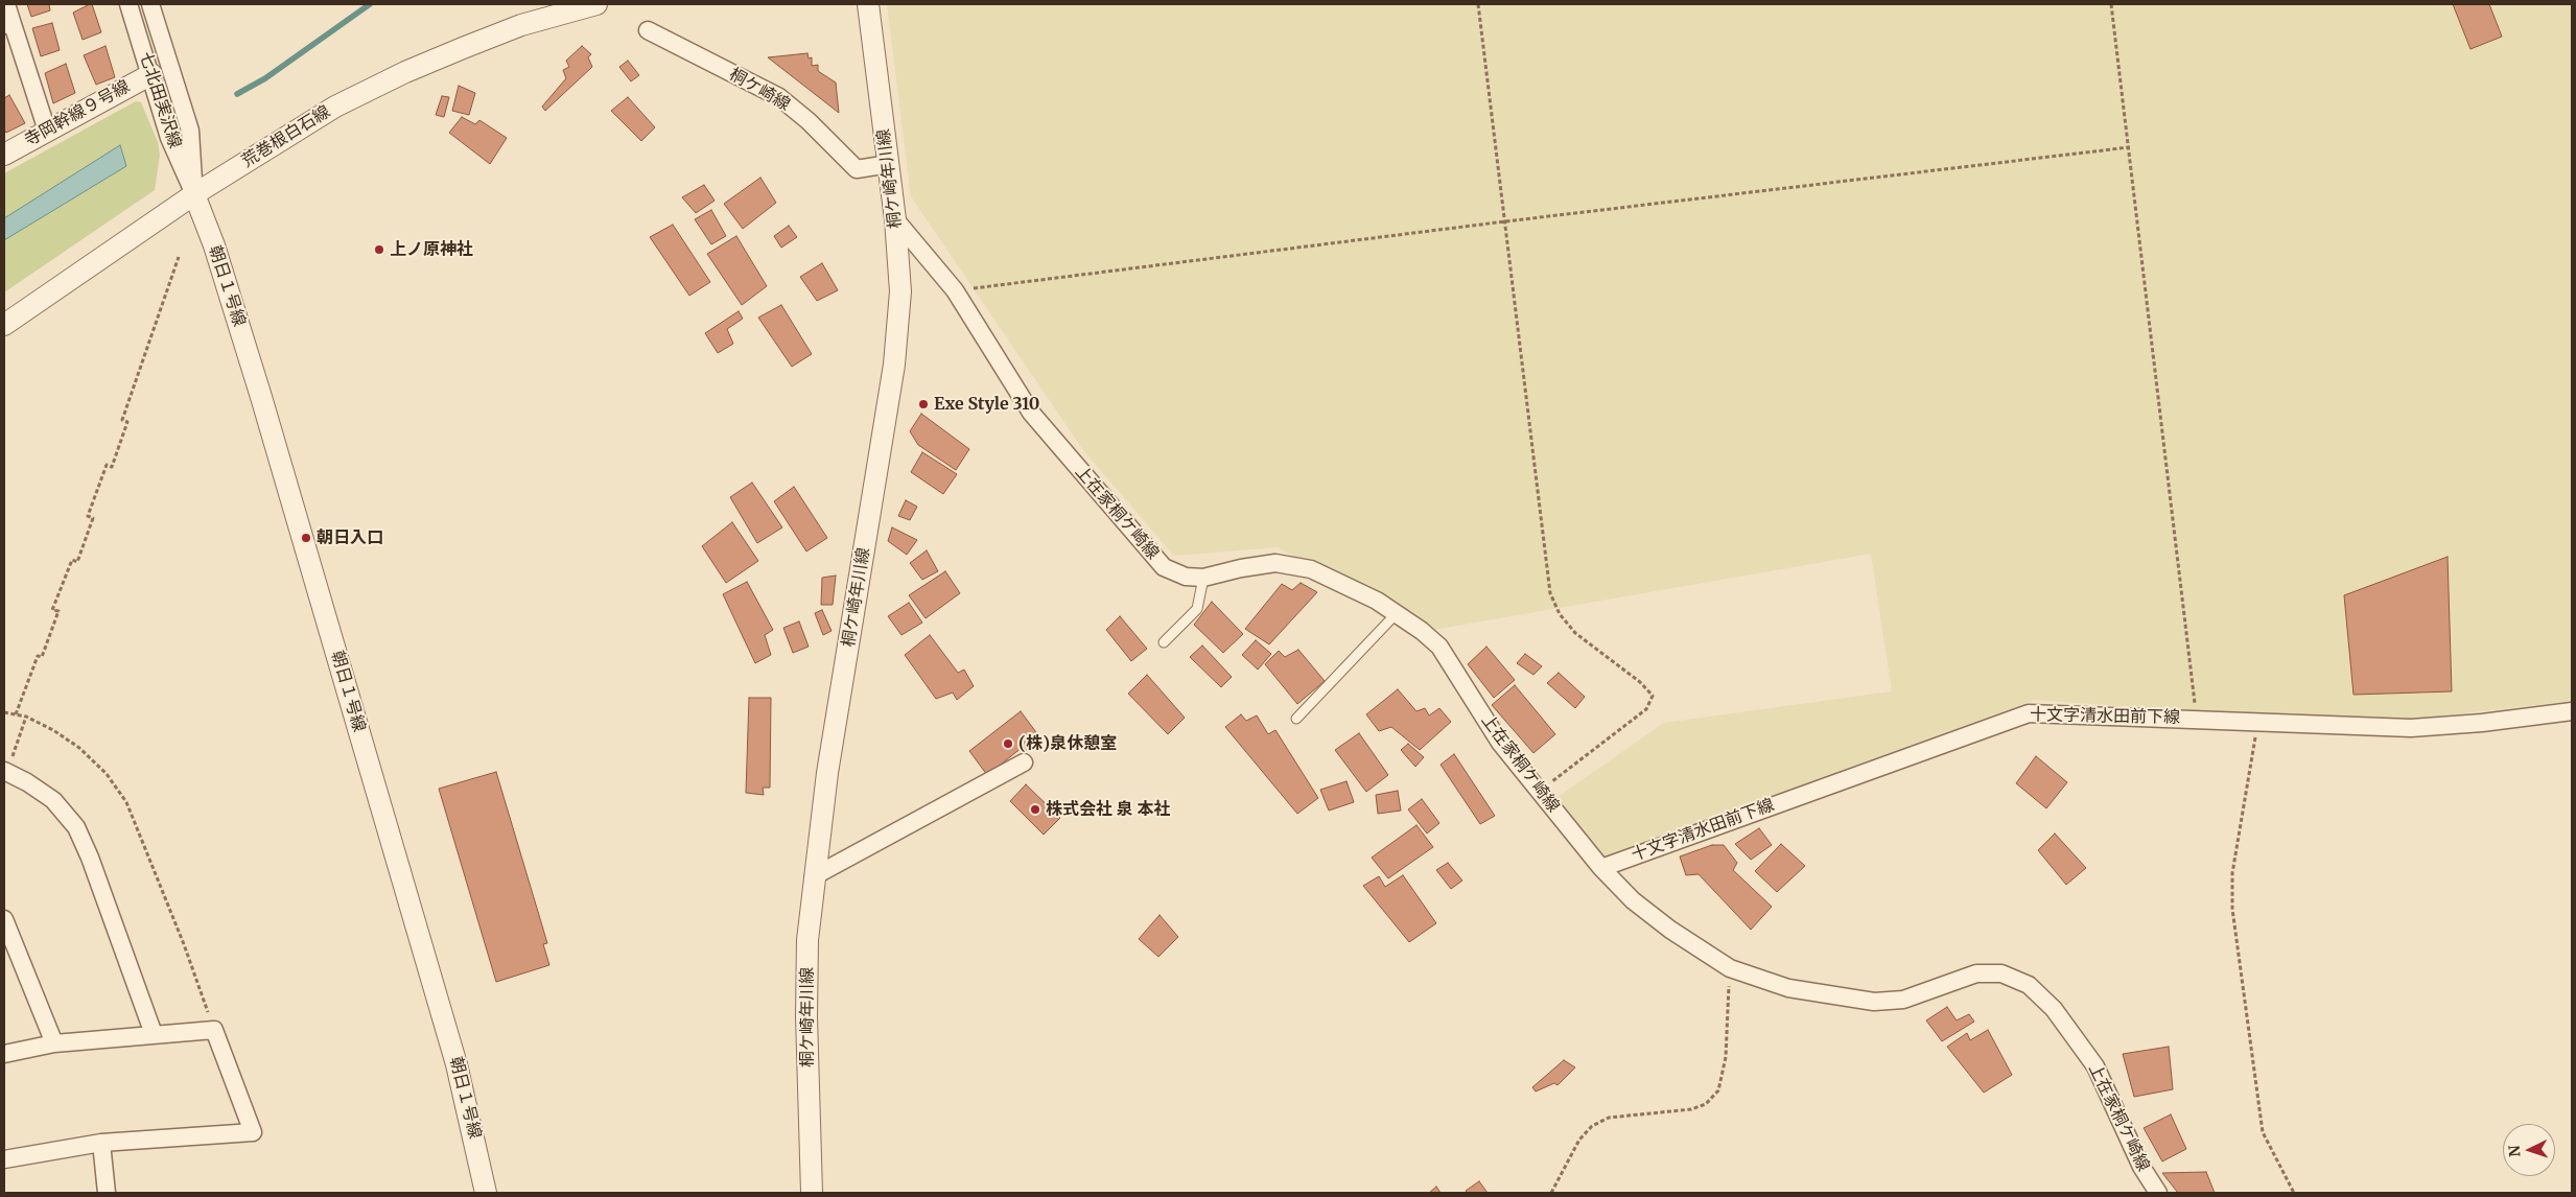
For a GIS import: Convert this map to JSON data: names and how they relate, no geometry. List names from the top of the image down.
{
  "streets": {
    "street": [
      "桐ケ崎線",
      "七北田実沢線",
      "寺岡幹線９号線",
      "荒巻根白石線",
      "桐ケ崎年川線",
      "朝日１号線",
      "上在家桐ケ崎線",
      "十文字清水田前下線"
    ]
  },
  "crossings": [
    ["桐ケ崎線", "桐ケ崎年川線"],
    ["七北田実沢線", "寺岡幹線９号線"],
    ["七北田実沢線", "荒巻根白石線"],
    ["七北田実沢線", "朝日１号線"],
    ["荒巻根白石線", "朝日１号線"],
    ["桐ケ崎年川線", "上在家桐ケ崎線"],
    ["上在家桐ケ崎線", "十文字清水田前下線"]
  ],
  "places": [
    "上ノ原神社",
    "Exe Style 310",
    "朝日入口",
    "(株)泉休憩室",
    "株式会社 泉 本社"
  ],
  "north": "left"
}
